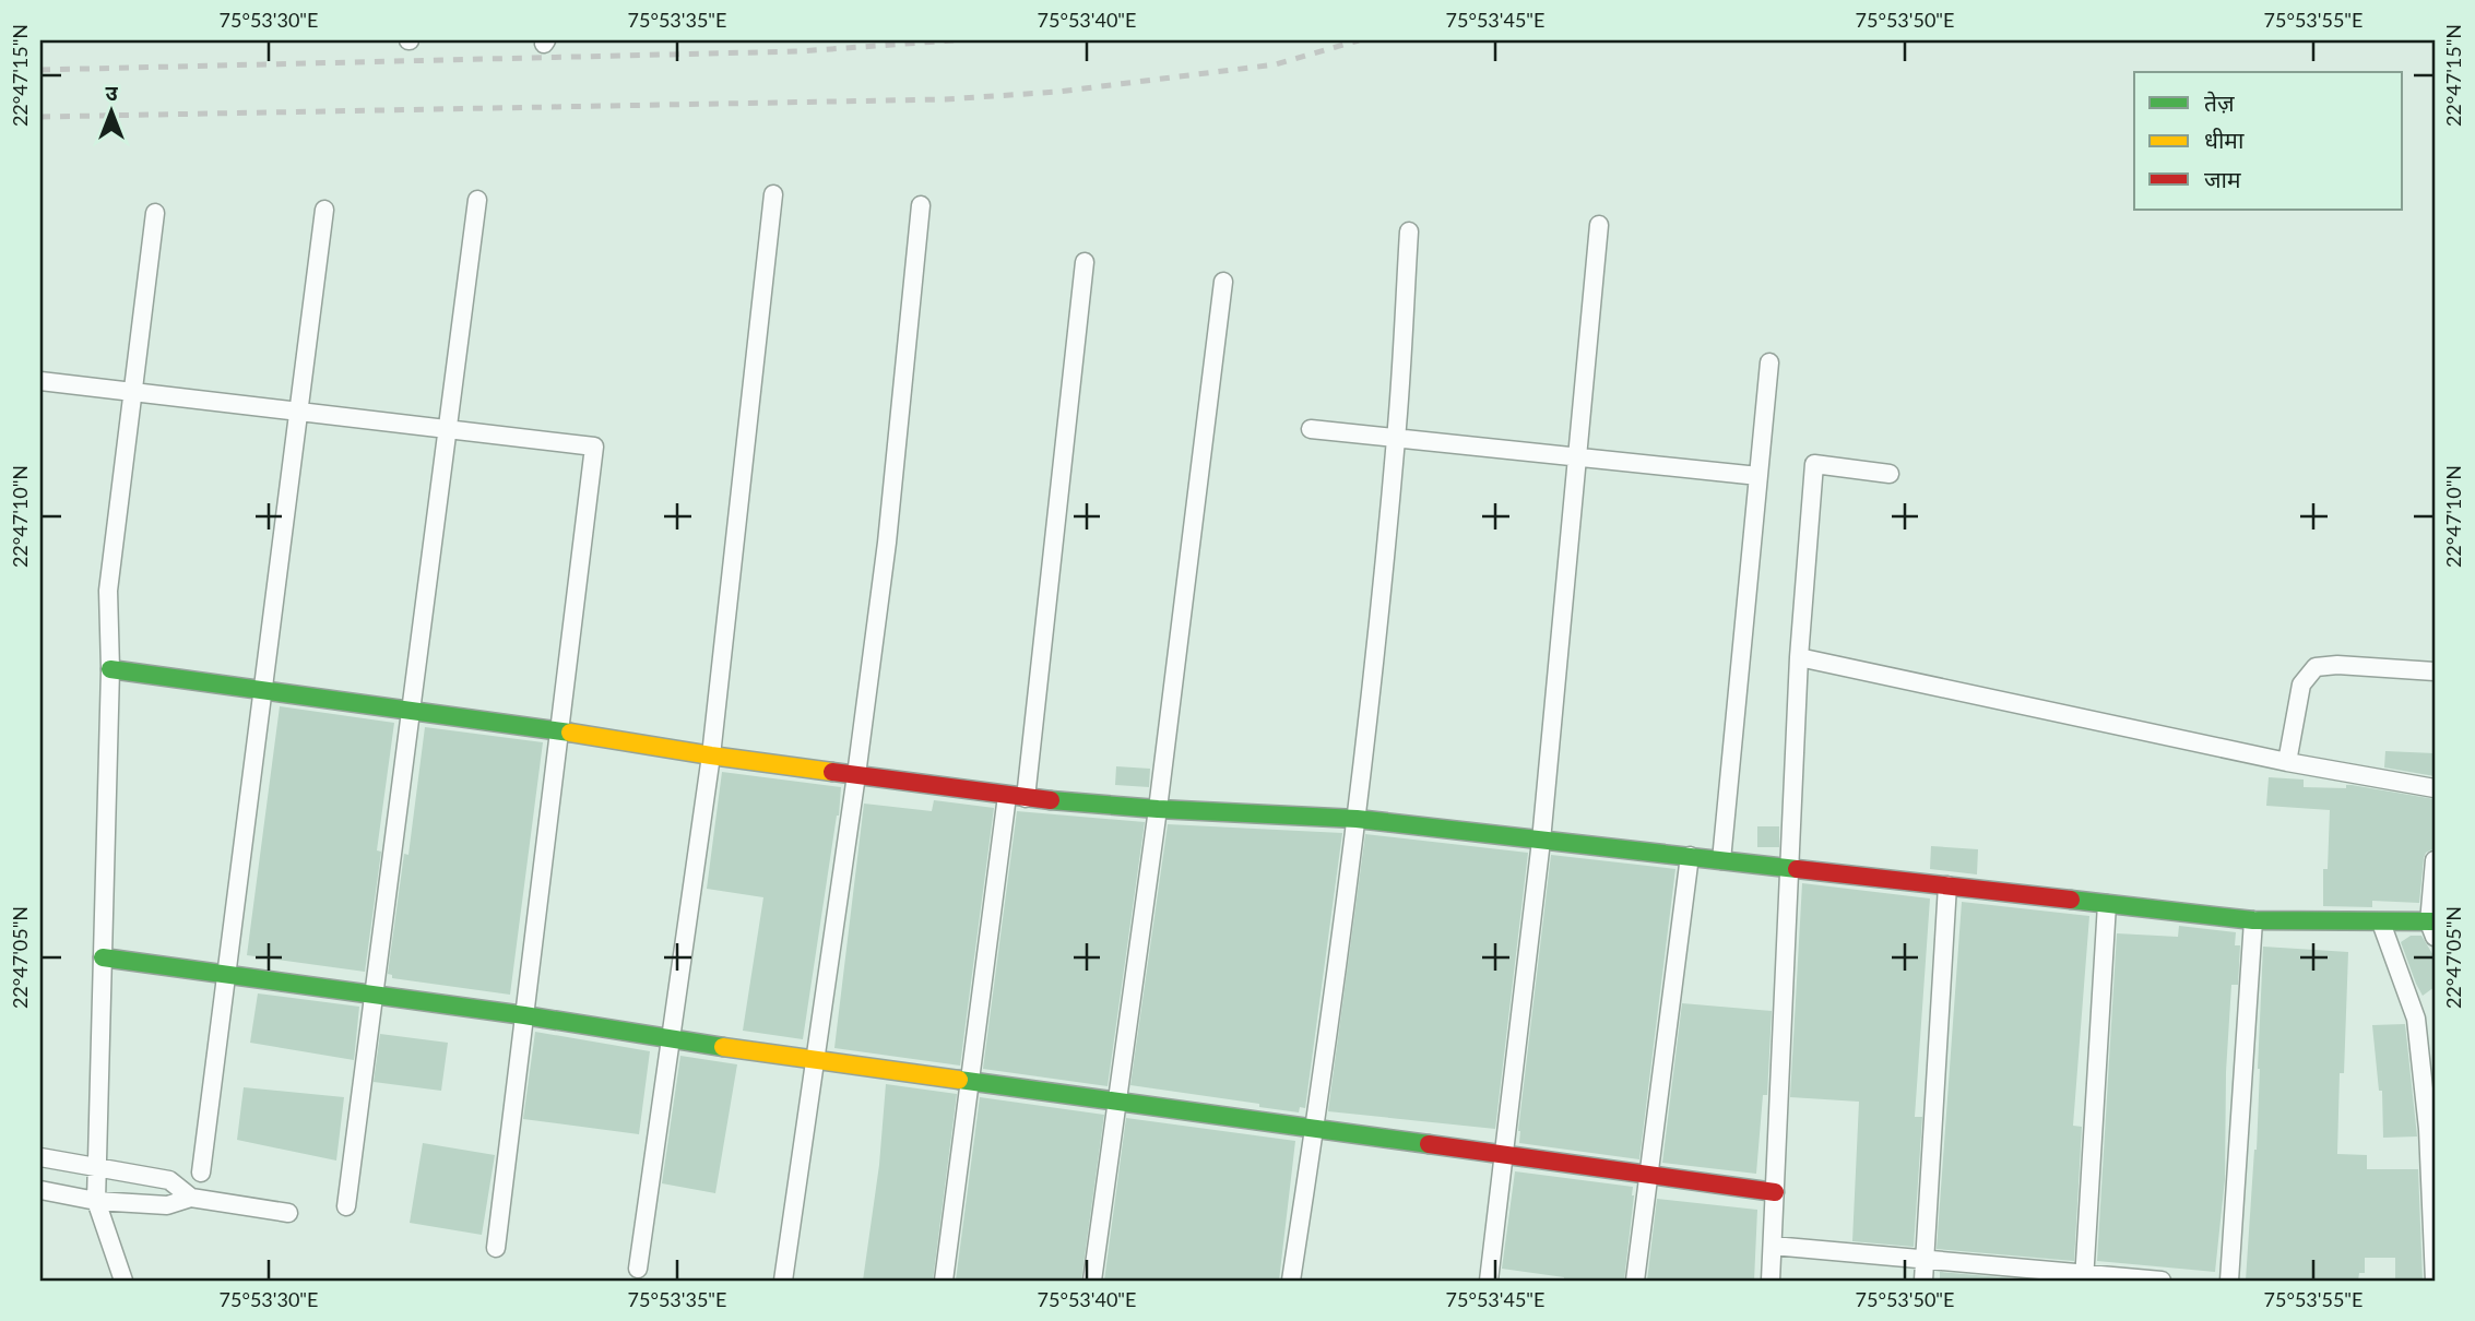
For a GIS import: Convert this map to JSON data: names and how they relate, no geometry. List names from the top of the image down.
{
  "legend": ["तेज़", "धीमा", "जाम"],
  "north": "top",
  "coordinates": [
    "75°53'30\"E",
    "75°53'35\"E",
    "75°53'40\"E",
    "75°53'45\"E",
    "75°53'50\"E",
    "75°53'55\"E",
    "22°47'15\"N",
    "22°47'10\"N",
    "22°47'05\"N"
  ]
}
